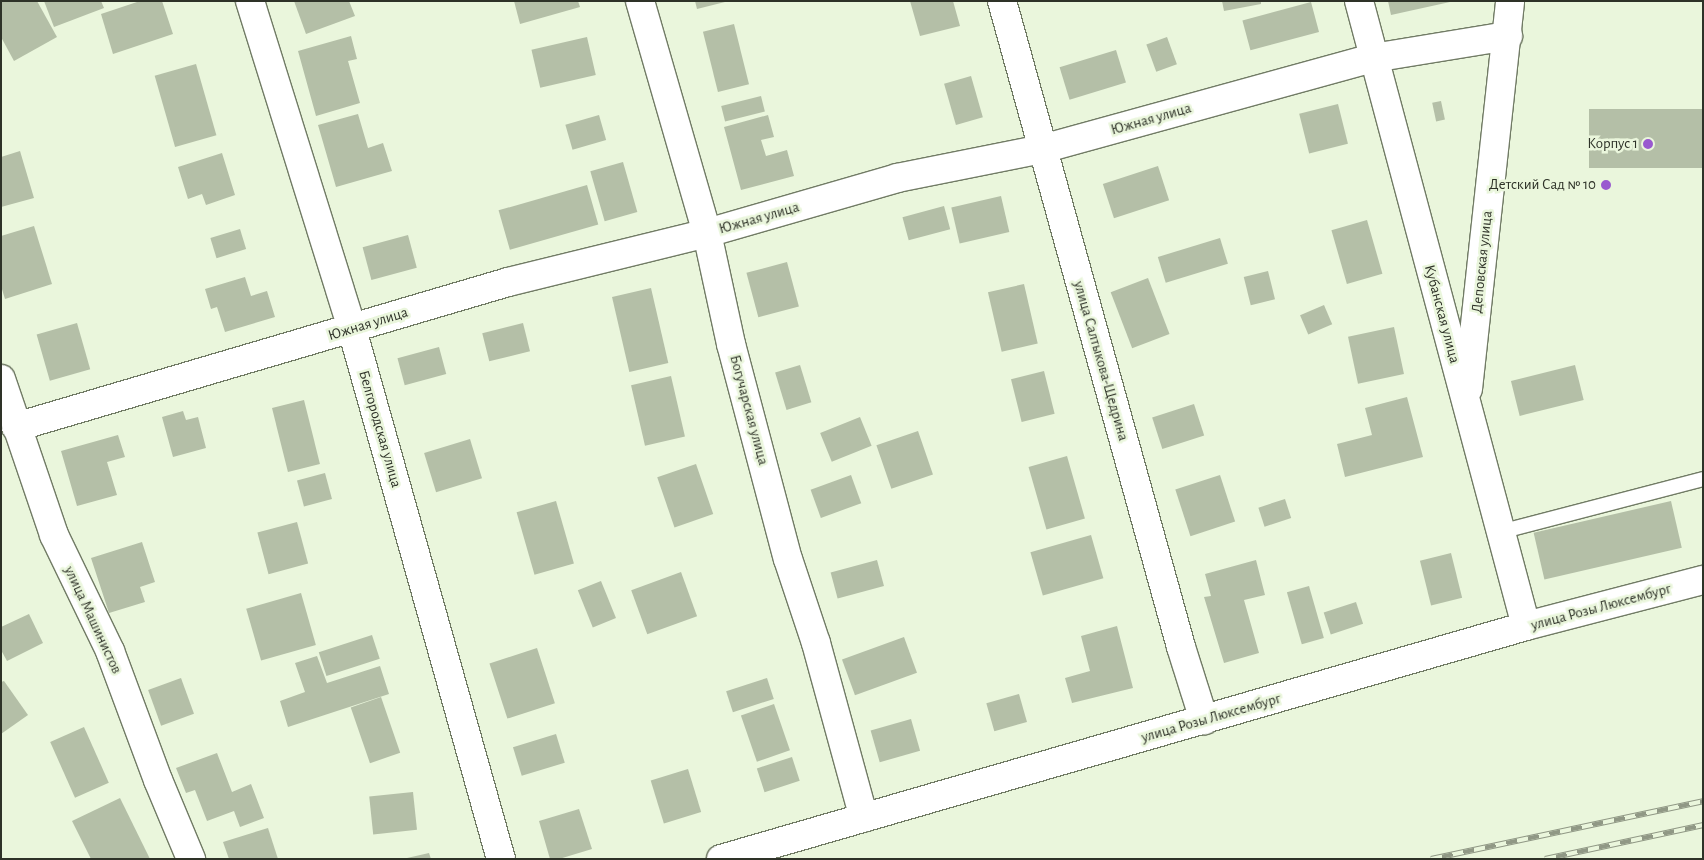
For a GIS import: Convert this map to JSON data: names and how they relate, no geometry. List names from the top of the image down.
{
  "streets": {
    "street": [
      "Южная улица",
      "Деповская улица",
      "Кубанская улица",
      "улица Салтыкова-Щедрина",
      "Богучарская улица",
      "Белгородская улица",
      "улица Розы Люксембург",
      "улица Машинистов"
    ]
  },
  "crossings": [
    ["Южная улица", "Деповская улица"],
    ["Южная улица", "Кубанская улица"],
    ["Южная улица", "улица Салтыкова-Щедрина"],
    ["Южная улица", "Богучарская улица"],
    ["Южная улица", "Белгородская улица"],
    ["Южная улица", "улица Машинистов"],
    ["Деповская улица", "Кубанская улица"],
    ["Кубанская улица", "улица Розы Люксембург"],
    ["улица Салтыкова-Щедрина", "улица Розы Люксембург"],
    ["Богучарская улица", "улица Розы Люксембург"]
  ],
  "places": ["Корпус 1", "Детский Сад № 10"]
}
